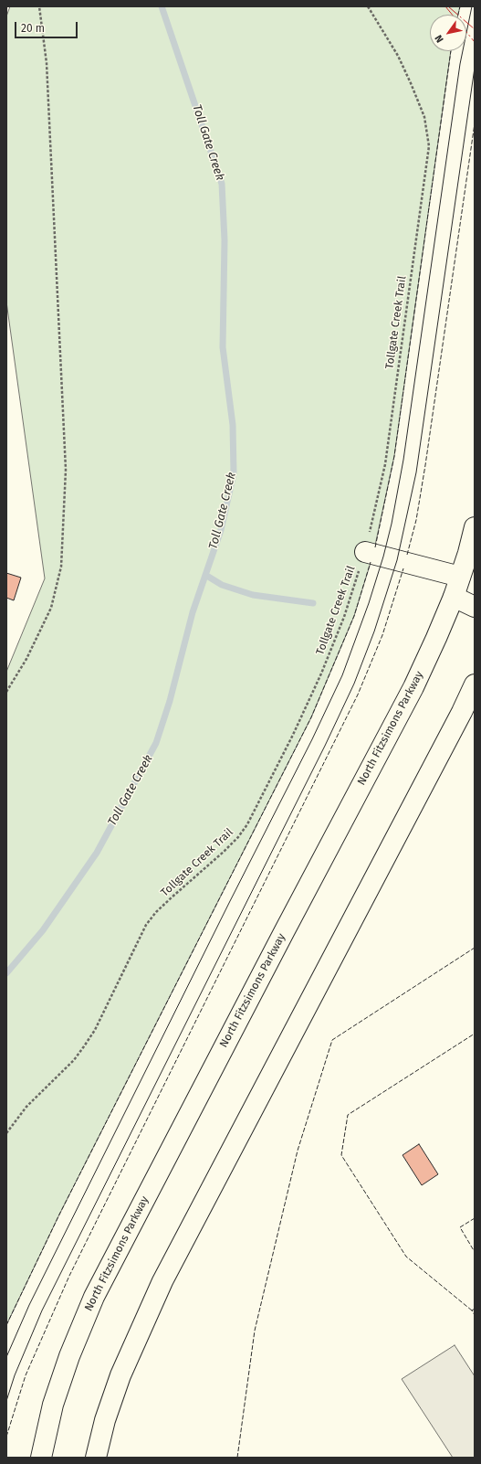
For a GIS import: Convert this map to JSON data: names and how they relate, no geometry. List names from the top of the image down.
{
  "streets": {
    "main road": ["North Fitzsimons Parkway"],
    "path": ["Tollgate Creek Trail"]
  },
  "water": ["Toll Gate Creek"],
  "scale_bar": "20 m",
  "north": "bottom left"
}
